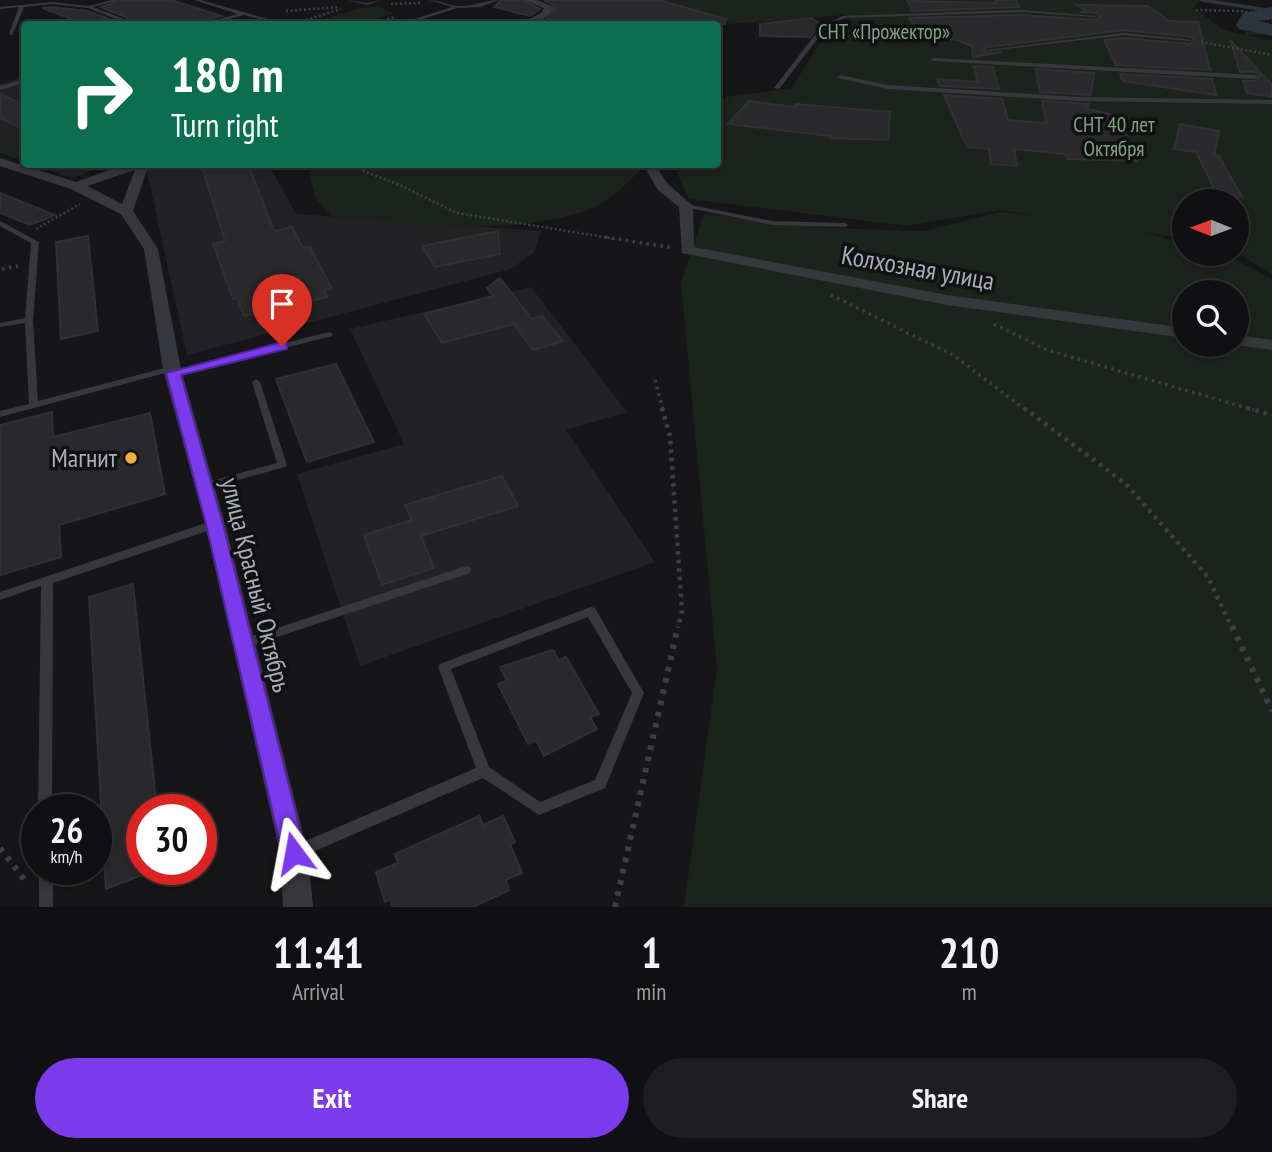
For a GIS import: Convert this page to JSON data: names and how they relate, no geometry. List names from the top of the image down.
{
  "streets": {
    "street": ["Колхозная улица", "улица Красный Октябрь"]
  },
  "parks": ["СНТ «Прожектор»", "СНТ 40 лет Октября"],
  "places": ["Магнит"],
  "north": "left",
  "page": {
    "turn": ["180 m", "Turn right"],
    "speed": "26 km/h",
    "limit": "30",
    "eta": [
      "11:41",
      "Arrival",
      "1",
      "min",
      "210",
      "m"
    ],
    "buttons": ["Exit", "Share"]
  }
}
